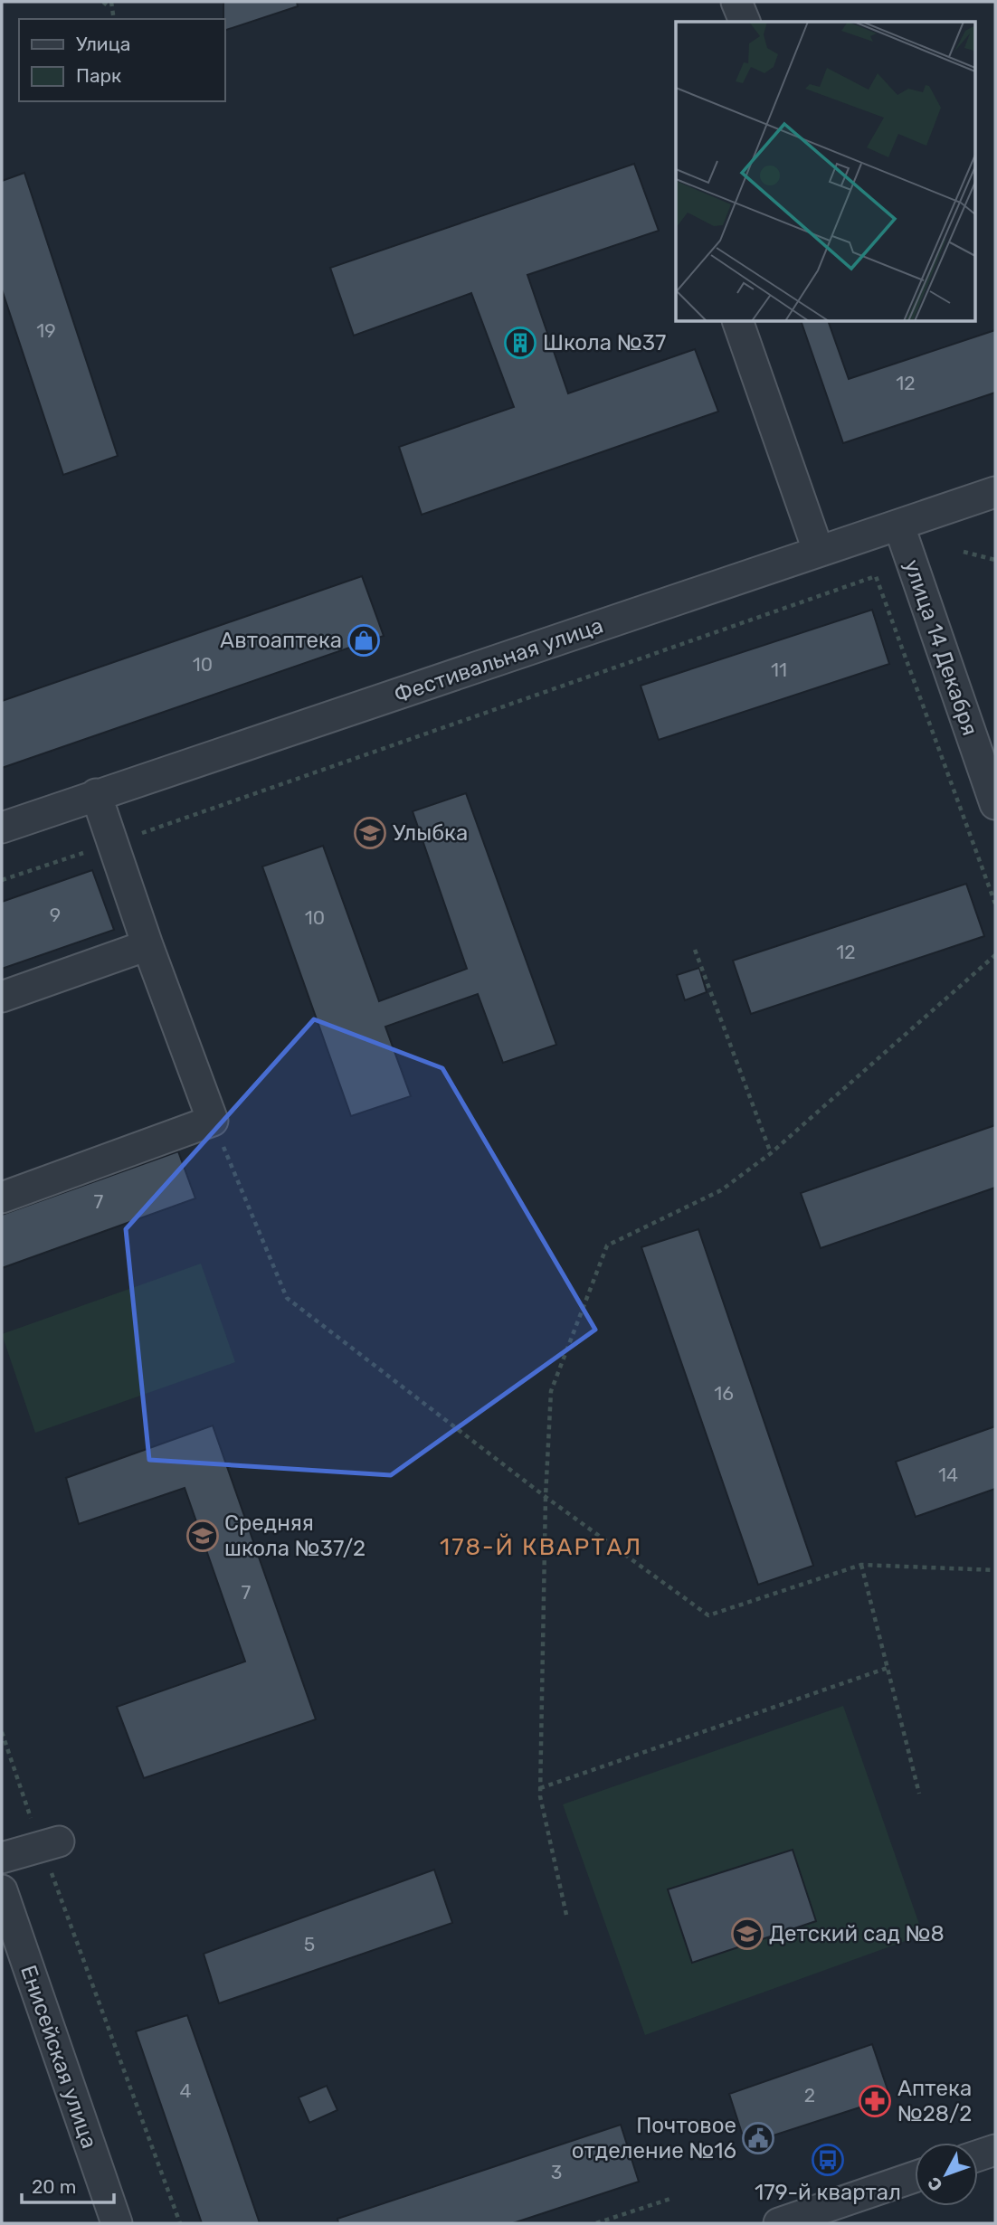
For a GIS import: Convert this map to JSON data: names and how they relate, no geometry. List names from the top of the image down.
{
  "streets": {
    "street": ["улица 14 Декабря", "Фестивальная улица", "Енисейская улица"]
  },
  "crossings": [
    ["улица 14 Декабря", "Фестивальная улица"]
  ],
  "districts": ["178-Й КВАРТАЛ"],
  "places": {
    "building": ["Школа №37"],
    "shop": ["Автоаптека"],
    "school or university": ["Улыбка", "Средняя школа №37/2", "Детский сад №8"],
    "pharmacy": ["Аптека №28/2"],
    "public building": ["Почтовое отделение №16"],
    "bus stop": ["179-й квартал"]
  },
  "house_numbers": [
    "19",
    "12",
    "10",
    "11",
    "9",
    "10",
    "12",
    "7",
    "16",
    "14",
    "7",
    "5",
    "4",
    "2",
    "3"
  ],
  "legend": ["Улица", "Парк"],
  "scale_bar": "20 m",
  "north": "bottom left"
}
